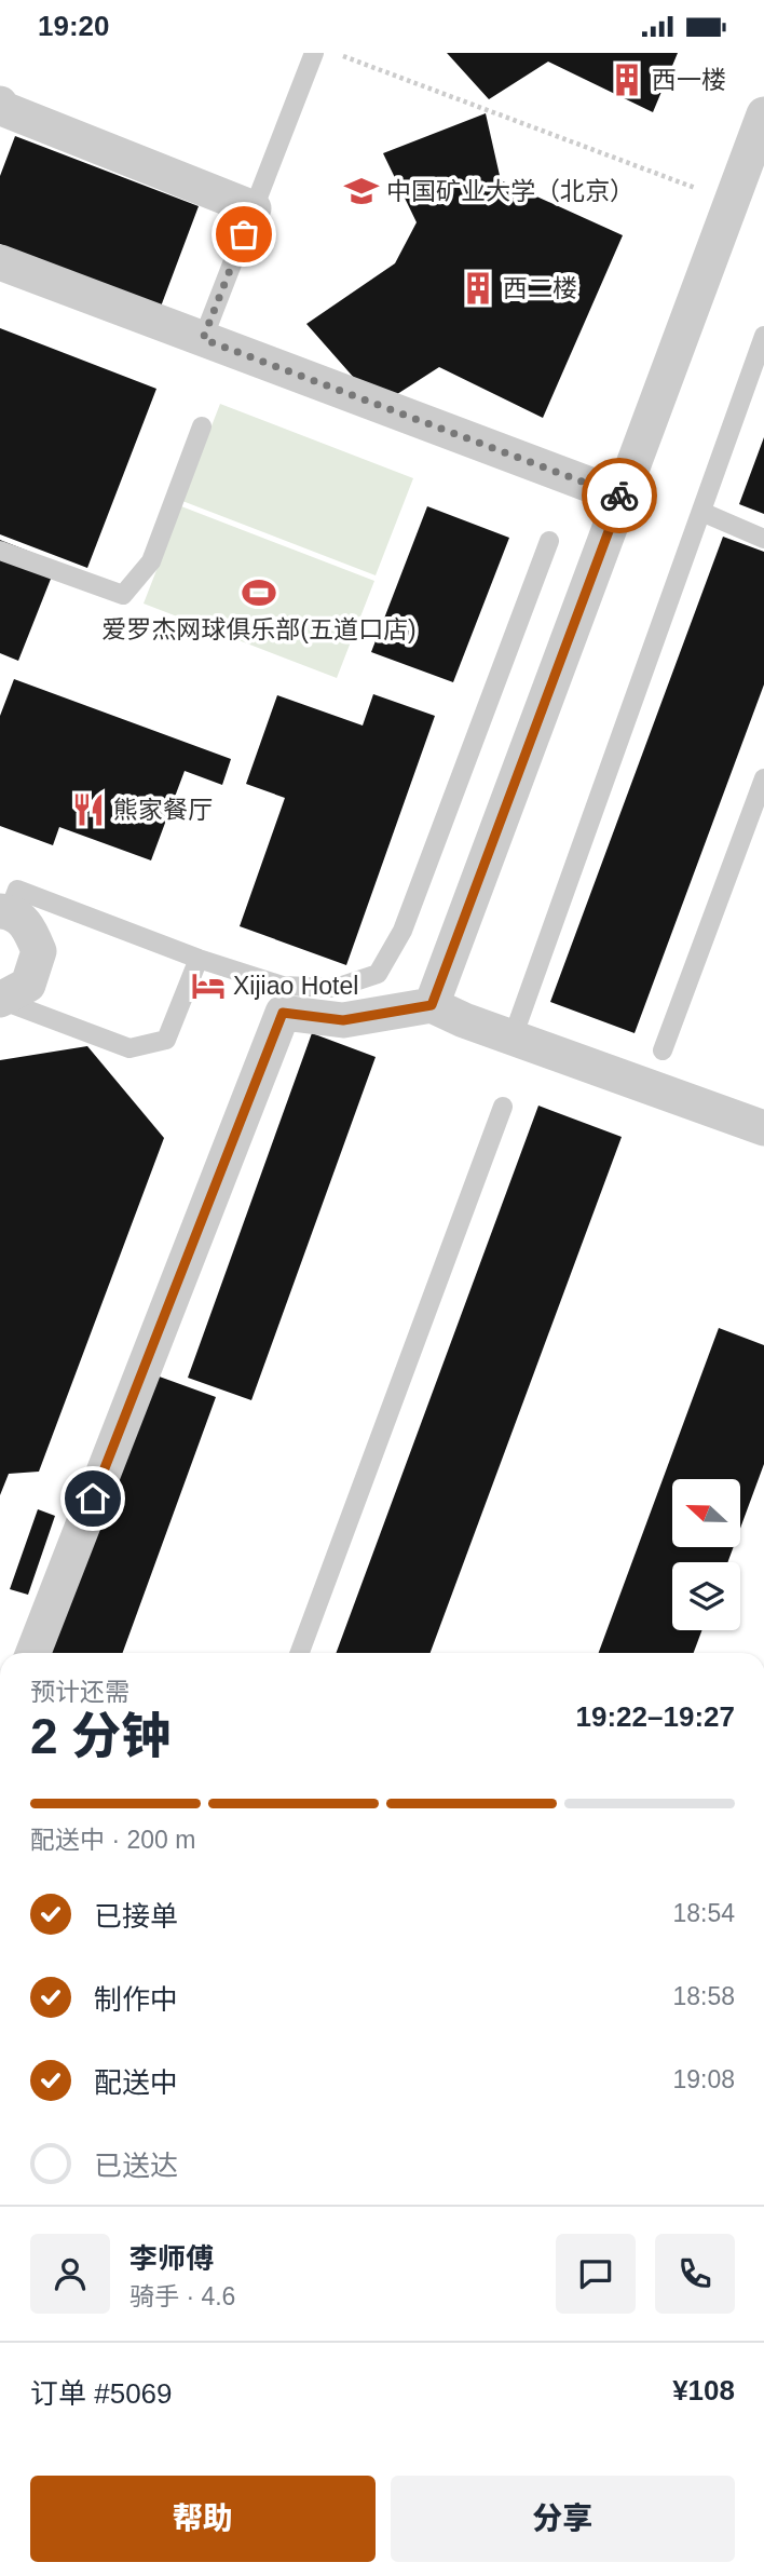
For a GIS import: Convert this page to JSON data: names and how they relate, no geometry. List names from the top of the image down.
{
  "places": {
    "building": ["西一楼", "西二楼"],
    "school or university": ["中国矿业大学（北京）"],
    "sports": ["爱罗杰网球俱乐部(五道口店)"],
    "restaurant": ["熊家餐厅"],
    "hotel": ["Xijiao Hotel"]
  },
  "north": "left",
  "page": {
    "status": "19:20",
    "heading": ["2 分钟", "预计还需", "19:22–19:27"],
    "panel": [
      "李师傅",
      "骑手 · 4.6",
      "订单 #5069",
      "¥108"
    ],
    "bar": "配送中 · 200 m",
    "list": [
      ["已接单", "18:54"],
      ["制作中", "18:58"],
      ["配送中", "19:08"],
      "已送达"
    ],
    "buttons": ["帮助", "分享"]
  }
}
